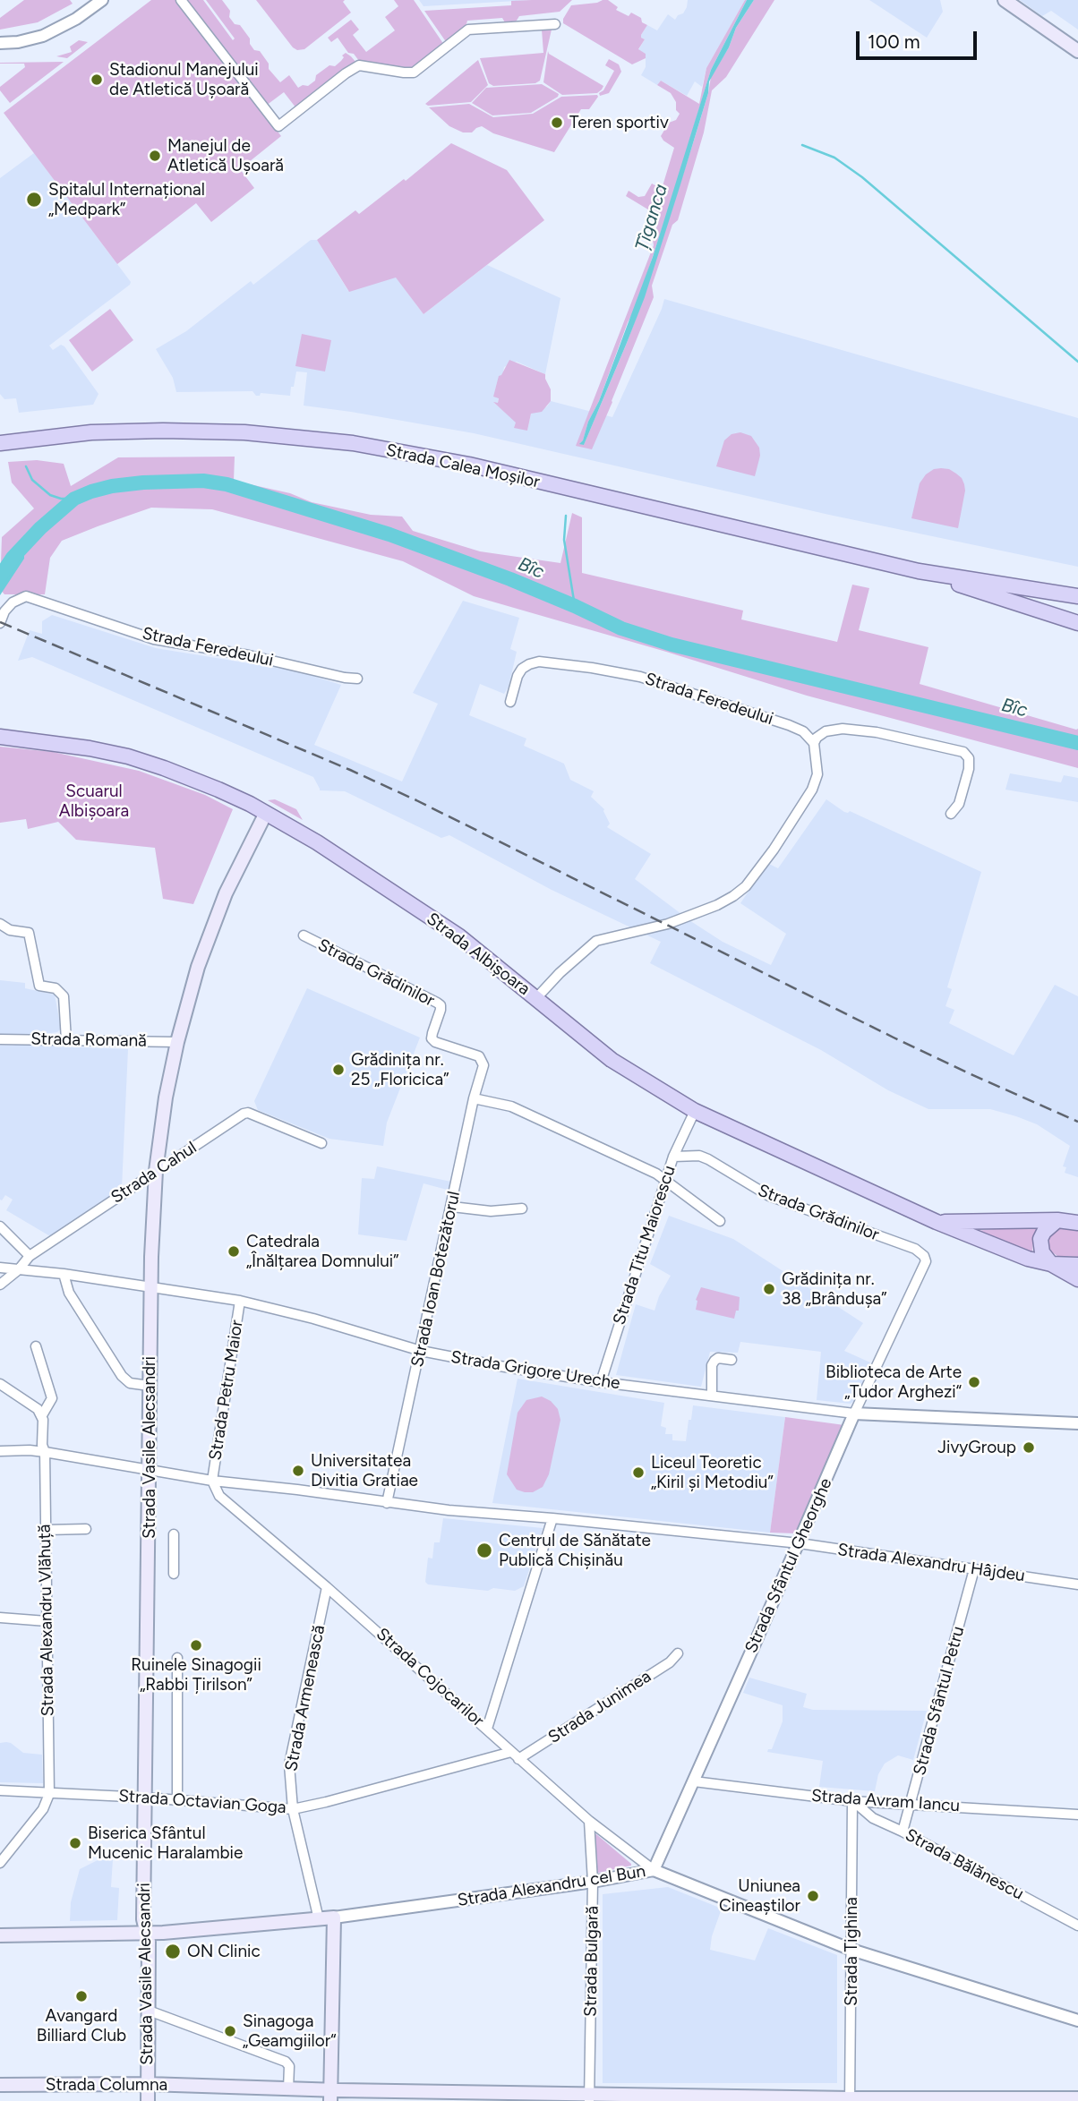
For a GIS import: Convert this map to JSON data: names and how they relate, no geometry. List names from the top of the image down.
{
  "streets": {
    "main road": [
      "Strada Calea Moșilor",
      "Strada Albișoara",
      "Strada Vasile Alecsandri",
      "Strada Alexandru cel Bun",
      "Strada Columna"
    ],
    "street": [
      "Strada Feredeului",
      "Strada Grădinilor",
      "Strada Romană",
      "Strada Cahul",
      "Strada Titu Maiorescu",
      "Strada Ioan Botezătorul",
      "Strada Grigore Ureche",
      "Strada Petru Maior",
      "Strada Alexandru Hâjdeu",
      "Strada Sfântul Gheorghe",
      "Strada Alexandru Vlăhuță",
      "Strada Cojocarilor",
      "Strada Armenească",
      "Strada Sfântul Petru",
      "Strada Junimea",
      "Strada Avram Iancu",
      "Strada Octavian Goga",
      "Strada Bălănescu",
      "Strada Tighina",
      "Strada Bulgară"
    ]
  },
  "crossings": [
    ["Strada Albișoara", "Strada Titu Maiorescu"],
    ["Strada Albișoara", "Strada Vasile Alecsandri"],
    ["Strada Grădinilor", "Strada Titu Maiorescu"],
    ["Strada Grădinilor", "Strada Ioan Botezătorul"],
    ["Strada Grădinilor", "Strada Sfântul Gheorghe"],
    ["Strada Romană", "Strada Vasile Alecsandri"],
    ["Strada Cahul", "Strada Grigore Ureche"],
    ["Strada Cahul", "Strada Vasile Alecsandri"],
    ["Strada Titu Maiorescu", "Strada Grigore Ureche"],
    ["Strada Ioan Botezătorul", "Strada Grigore Ureche"],
    ["Strada Ioan Botezătorul", "Strada Alexandru Hâjdeu"],
    ["Strada Grigore Ureche", "Strada Petru Maior"],
    ["Strada Grigore Ureche", "Strada Vasile Alecsandri"],
    ["Strada Grigore Ureche", "Strada Sfântul Gheorghe"],
    ["Strada Petru Maior", "Strada Alexandru Hâjdeu"],
    ["Strada Petru Maior", "Strada Cojocarilor"],
    ["Strada Vasile Alecsandri", "Strada Alexandru Hâjdeu"],
    ["Strada Vasile Alecsandri", "Strada Octavian Goga"],
    ["Strada Vasile Alecsandri", "Strada Alexandru cel Bun"],
    ["Strada Vasile Alecsandri", "Strada Columna"],
    ["Strada Alexandru Hâjdeu", "Strada Sfântul Gheorghe"],
    ["Strada Alexandru Hâjdeu", "Strada Alexandru Vlăhuță"],
    ["Strada Alexandru Hâjdeu", "Strada Cojocarilor"],
    ["Strada Alexandru Hâjdeu", "Strada Sfântul Petru"],
    ["Strada Sfântul Gheorghe", "Strada Cojocarilor"],
    ["Strada Sfântul Gheorghe", "Strada Avram Iancu"],
    ["Strada Sfântul Gheorghe", "Strada Alexandru cel Bun"],
    ["Strada Alexandru Vlăhuță", "Strada Octavian Goga"],
    ["Strada Cojocarilor", "Strada Armenească"],
    ["Strada Cojocarilor", "Strada Junimea"],
    ["Strada Cojocarilor", "Strada Octavian Goga"],
    ["Strada Cojocarilor", "Strada Alexandru cel Bun"],
    ["Strada Cojocarilor", "Strada Bulgară"],
    ["Strada Armenească", "Strada Octavian Goga"],
    ["Strada Armenească", "Strada Alexandru cel Bun"],
    ["Strada Sfântul Petru", "Strada Avram Iancu"],
    ["Strada Sfântul Petru", "Strada Bălănescu"],
    ["Strada Avram Iancu", "Strada Bălănescu"],
    ["Strada Avram Iancu", "Strada Tighina"],
    ["Strada Bălănescu", "Strada Tighina"],
    ["Strada Alexandru cel Bun", "Strada Tighina"],
    ["Strada Alexandru cel Bun", "Strada Bulgară"],
    ["Strada Tighina", "Strada Columna"],
    ["Strada Bulgară", "Strada Columna"]
  ],
  "water": ["Țîganca", "Bîc"],
  "parks": ["Scuarul Albișoara"],
  "places": [
    "Stadionul Manejului de Atletică Ușoară",
    "Teren sportiv",
    "Manejul de Atletică Ușoară",
    "Spitalul Internațional „Medpark”",
    "Grădinița nr. 25 „Floricica”",
    "Catedrala „Înălțarea Domnului”",
    "Grădinița nr. 38 „Brândușa”",
    "Biblioteca de Arte „Tudor Arghezi“",
    "JivyGroup",
    "Universitatea Divitia Gratiae",
    "Liceul Teoretic „Kiril și Metodiu”",
    "Centrul de Sănătate Publică Chișinău",
    "Ruinele Sinagogii „Rabbi Țirilson”",
    "Biserica Sfântul Mucenic Haralambie",
    "Uniunea Cineaștilor",
    "ON Clinic",
    "Avangard Billiard Club",
    "Sinagoga „Geamgiilor“"
  ],
  "scale_bar": "100 m"
}
